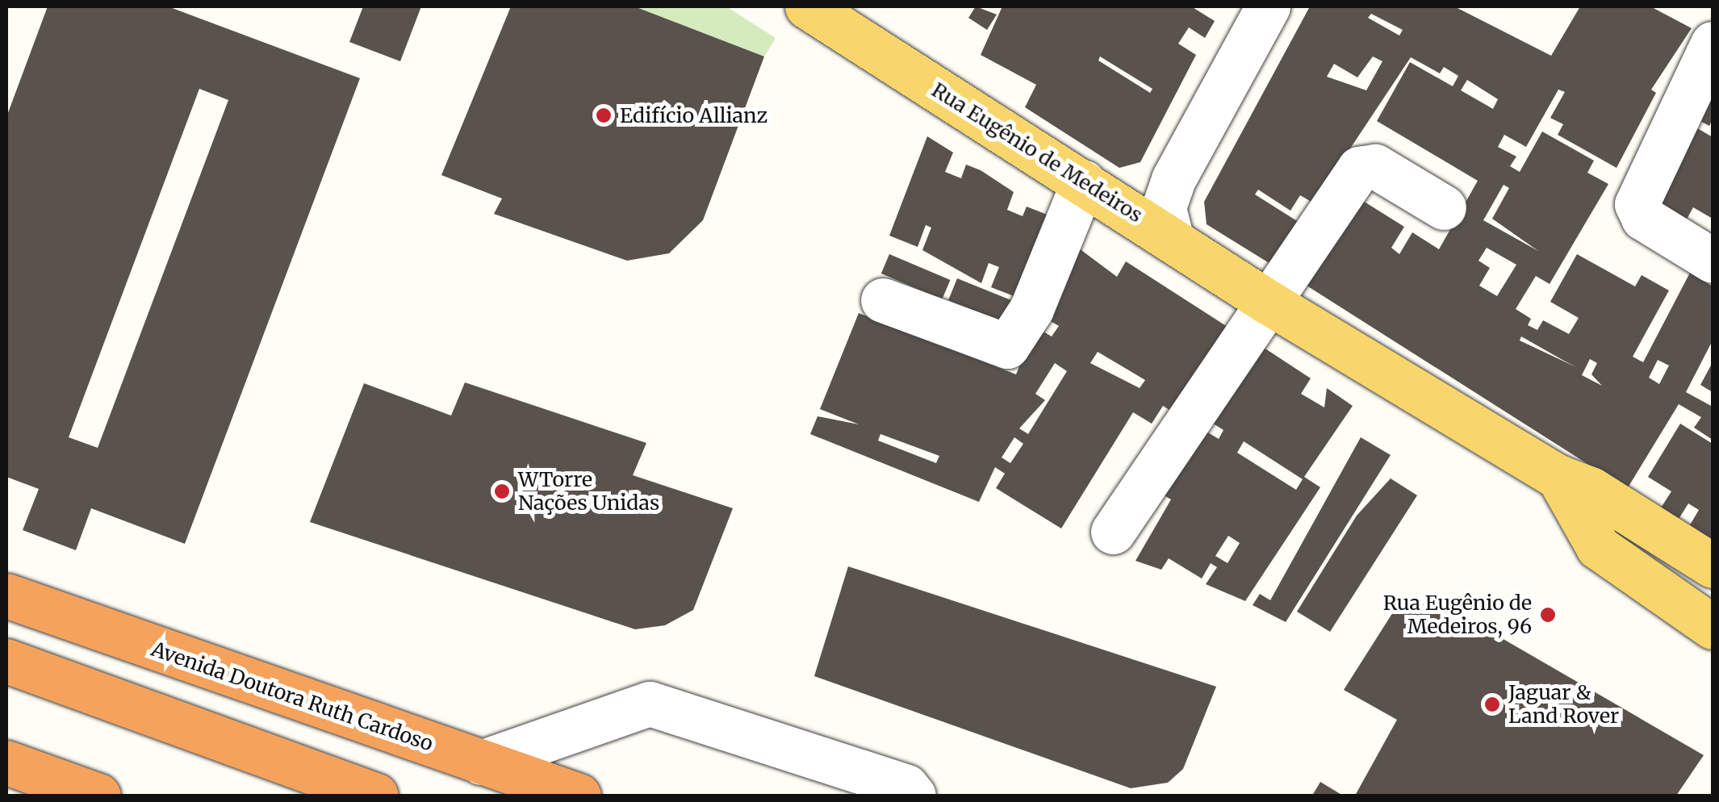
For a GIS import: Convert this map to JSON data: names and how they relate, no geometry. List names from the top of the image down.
{
  "streets": {
    "highway": ["Avenida Doutora Ruth Cardoso"],
    "main road": ["Rua Eugênio de Medeiros"]
  },
  "places": [
    "Edifício Allianz",
    "WTorre Nações Unidas",
    "Rua Eugênio de Medeiros, 96",
    "Jaguar & Land Rover"
  ]
}
